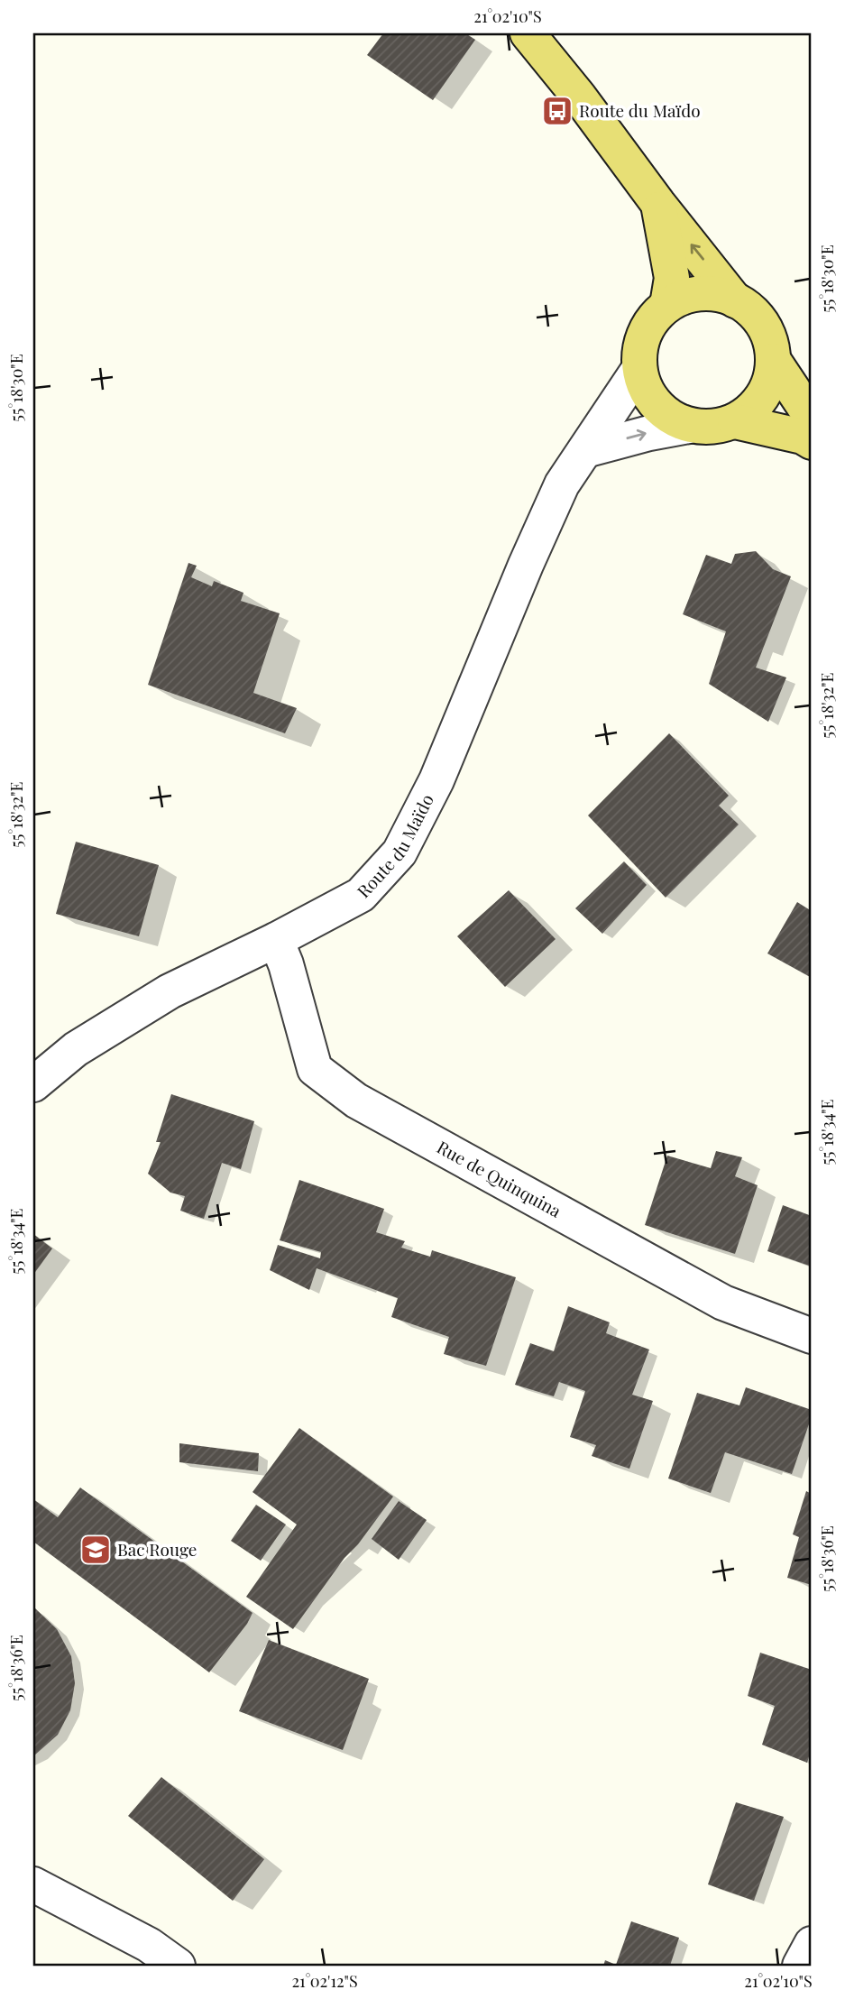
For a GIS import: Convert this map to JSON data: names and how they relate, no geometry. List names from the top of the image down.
{
  "streets": {
    "street": ["Route du Maïdo", "Rue de Quinquina"]
  },
  "crossings": [
    ["Route du Maïdo", "Rue de Quinquina"]
  ],
  "places": {
    "bus stop": ["Route du Maïdo"],
    "school or university": ["Bac Rouge"]
  },
  "coordinates": [
    "21°02'10\"S",
    "55°18'30\"E",
    "55°18'32\"E",
    "55°18'34\"E",
    "55°18'36\"E",
    "21°02'12\"S"
  ]
}
